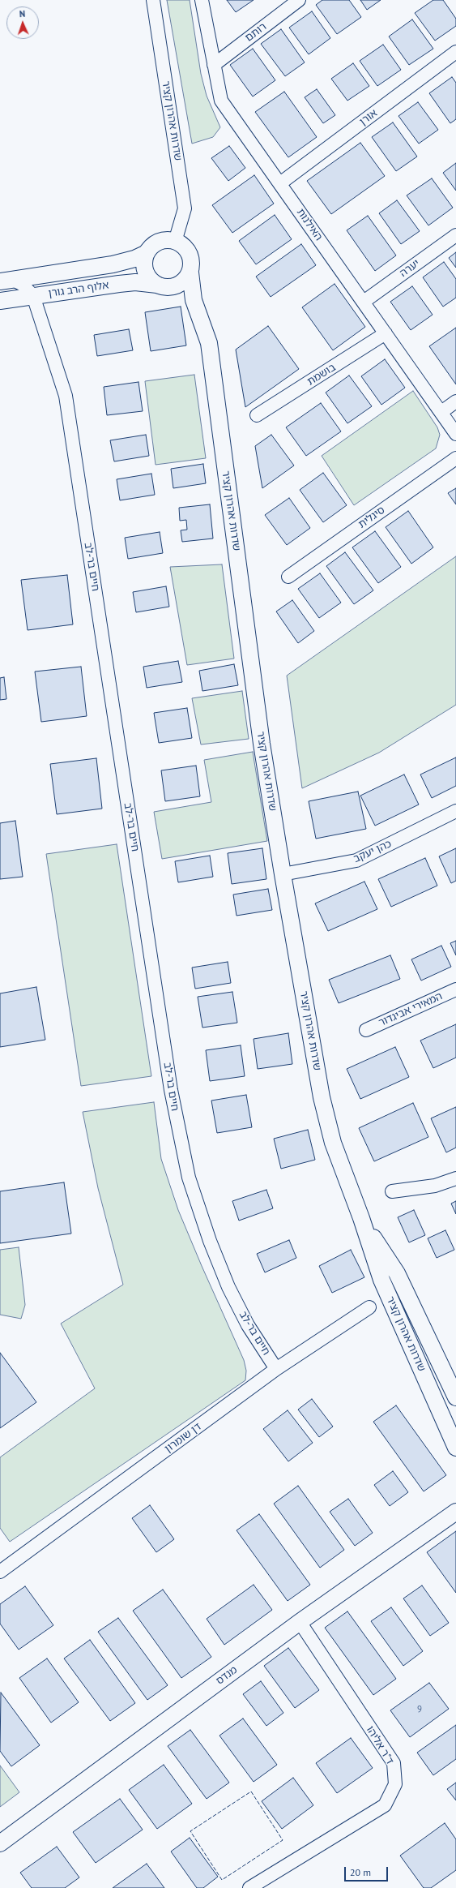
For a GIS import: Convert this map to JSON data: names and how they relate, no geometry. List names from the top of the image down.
{
  "streets": {
    "street": [
      "רותם",
      "אורן",
      "שדרות אהרון קציר",
      "האילנות",
      "יערה",
      "אלוף הרב גורן",
      "בושמת",
      "סיגלית",
      "חיים בר-לב",
      "כהן יעקב",
      "המאירי אביגדור",
      "דן שומרון",
      "מנדס",
      "ד\"ר אליהו"
    ]
  },
  "crossings": [
    ["רותם", "האילנות"],
    ["אורן", "האילנות"],
    ["שדרות אהרון קציר", "אלוף הרב גורן"],
    ["שדרות אהרון קציר", "כהן יעקב"],
    ["האילנות", "יערה"],
    ["האילנות", "בושמת"],
    ["אלוף הרב גורן", "חיים בר-לב"],
    ["חיים בר-לב", "דן שומרון"],
    ["מנדס", "ד\"ר אליהו"]
  ],
  "house_numbers": ["9"],
  "scale_bar": "20 m",
  "north": "top"
}
